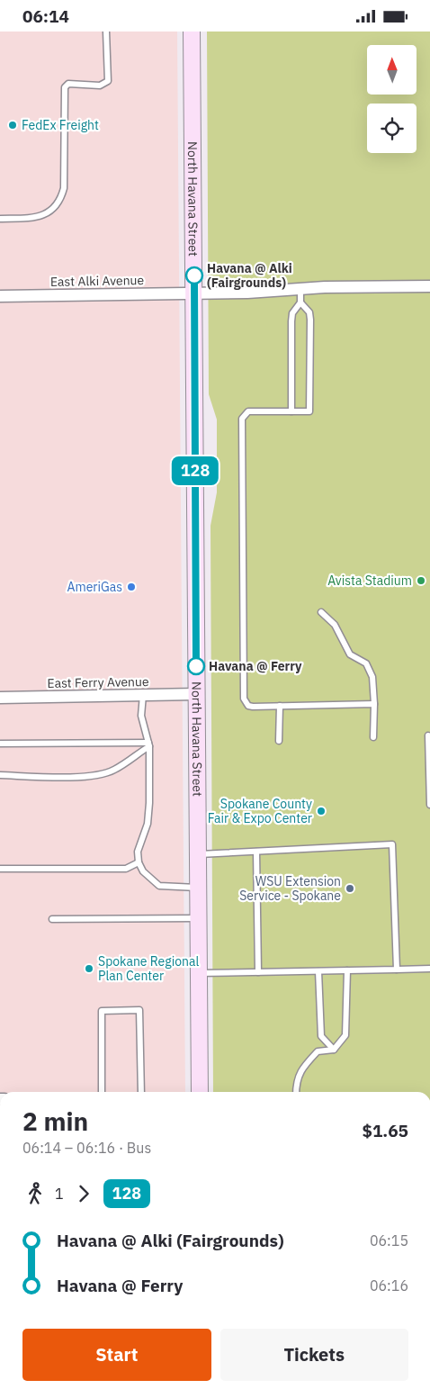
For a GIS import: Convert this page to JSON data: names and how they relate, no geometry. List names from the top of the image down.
{
  "streets": {
    "street": ["North Havana Street", "East Alki Avenue", "East Ferry Avenue"]
  },
  "crossings": [
    ["North Havana Street", "East Alki Avenue"],
    ["North Havana Street", "East Ferry Avenue"]
  ],
  "places": [
    "FedEx Freight",
    "Havana @ Alki (Fairgrounds)",
    "Avista Stadium",
    "AmeriGas",
    "Havana @ Ferry",
    "Spokane County Fair & Expo Center",
    "WSU Extension Service - Spokane",
    "Spokane Regional Plan Center"
  ],
  "lines": ["bus line 128"],
  "north": "top",
  "page": {
    "status": "06:14",
    "on_map": "128",
    "heading": ["2 min", "06:14 – 06:16 · Bus", "$1.65"],
    "legs": ["1", "128"],
    "list": [
      {
        "name": "Havana @ Alki (Fairgrounds)",
        "value": "06:15"
      },
      {
        "name": "Havana @ Ferry",
        "value": "06:16"
      }
    ],
    "buttons": ["Start", "Tickets"]
  }
}
